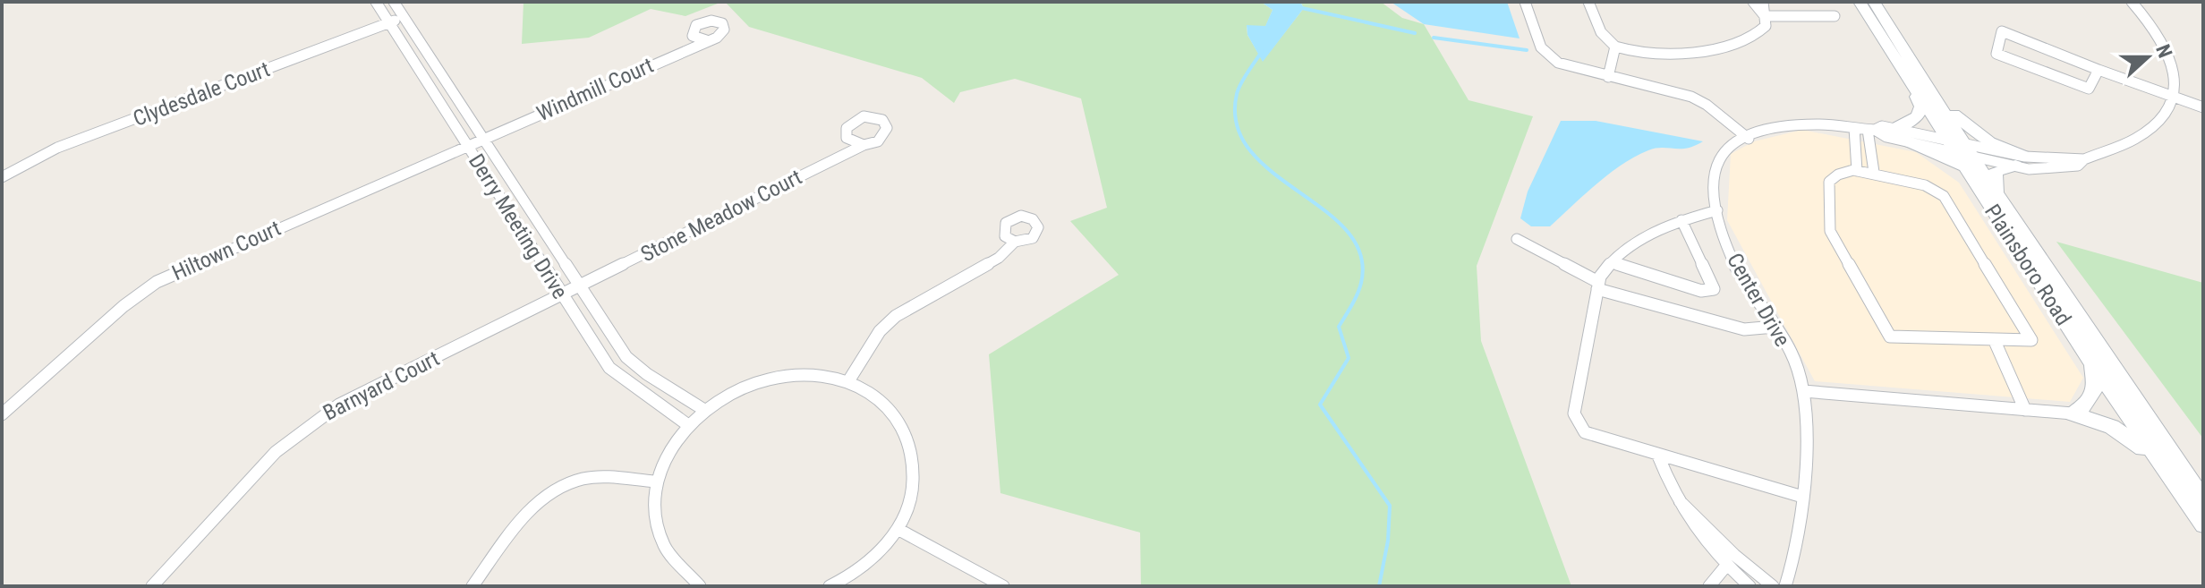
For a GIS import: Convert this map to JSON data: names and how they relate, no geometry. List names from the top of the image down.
{
  "streets": {
    "street": [
      "Windmill Court",
      "Clydesdale Court",
      "Stone Meadow Court",
      "Derry Meeting Drive",
      "Hiltown Court",
      "Plainsboro Road",
      "Center Drive",
      "Barnyard Court"
    ]
  },
  "crossings": [
    ["Windmill Court", "Derry Meeting Drive"],
    ["Windmill Court", "Hiltown Court"],
    ["Clydesdale Court", "Derry Meeting Drive"],
    ["Stone Meadow Court", "Derry Meeting Drive"],
    ["Stone Meadow Court", "Barnyard Court"],
    ["Derry Meeting Drive", "Hiltown Court"],
    ["Derry Meeting Drive", "Barnyard Court"],
    ["Plainsboro Road", "Center Drive"]
  ],
  "north": "right"
}
